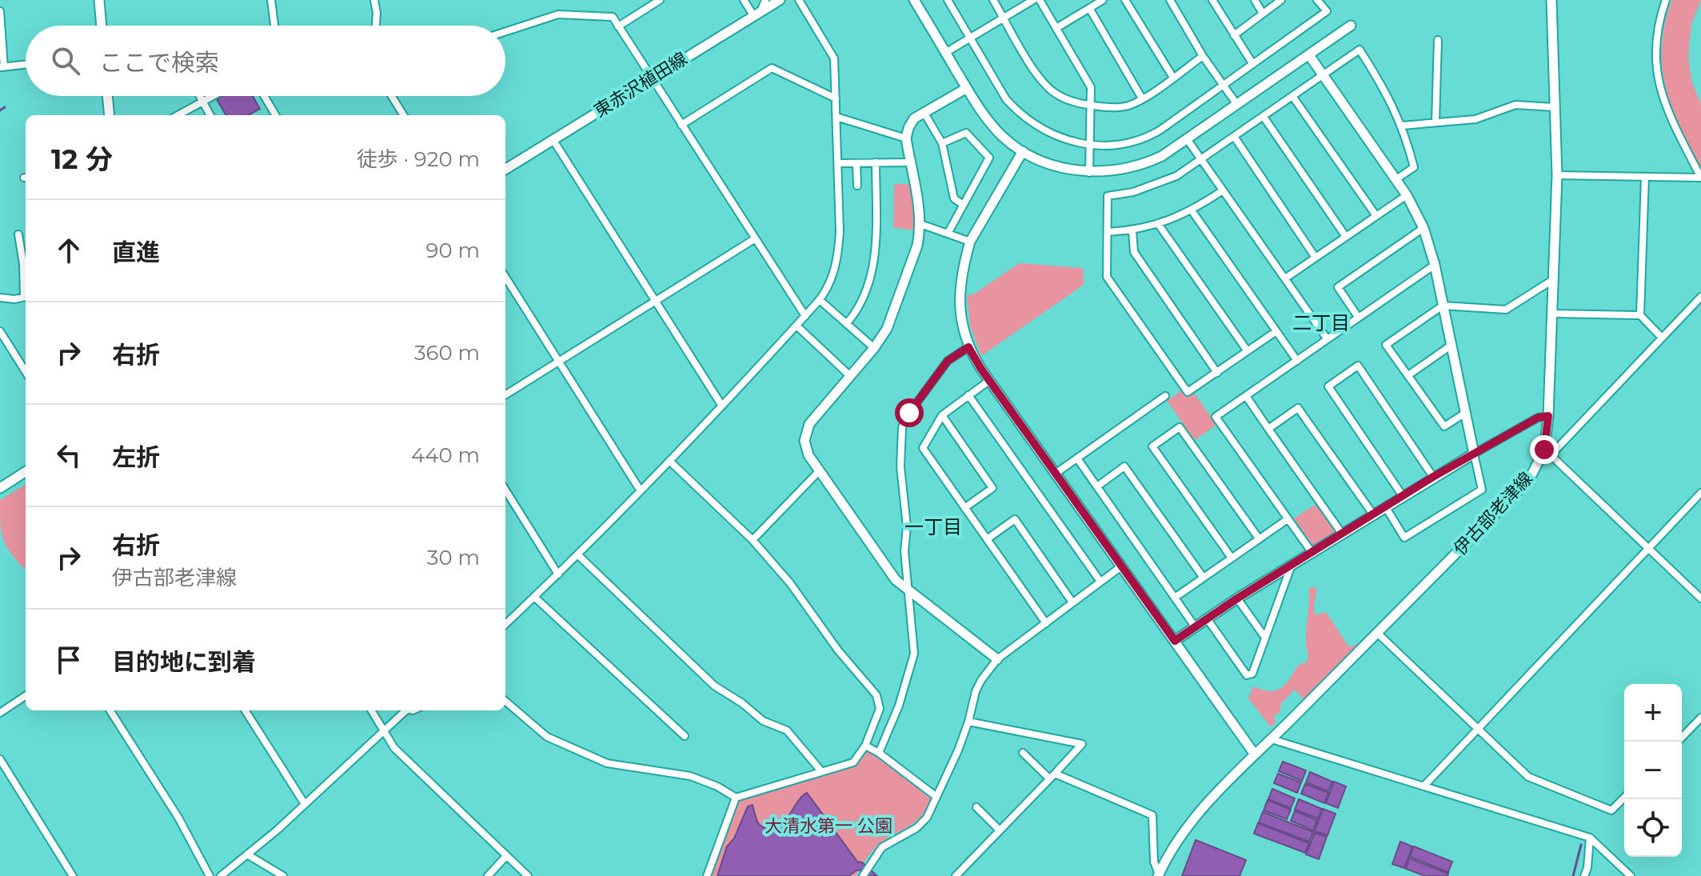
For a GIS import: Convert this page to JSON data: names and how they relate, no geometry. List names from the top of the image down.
{
  "streets": {
    "street": ["東赤沢植田線", "伊古部老津線"]
  },
  "districts": ["二丁目", "一丁目"],
  "parks": ["大清水第一 公園"],
  "page": {
    "search": "ここで検索",
    "heading": ["12 分", "徒歩 · 920 m"],
    "list": [
      ["直進", "90 m"],
      ["右折", "360 m"],
      ["左折", "440 m"],
      ["右折", "伊古部老津線", "30 m"],
      "目的地に到着"
    ],
    "map_buttons": ["+", "−"]
  }
}
